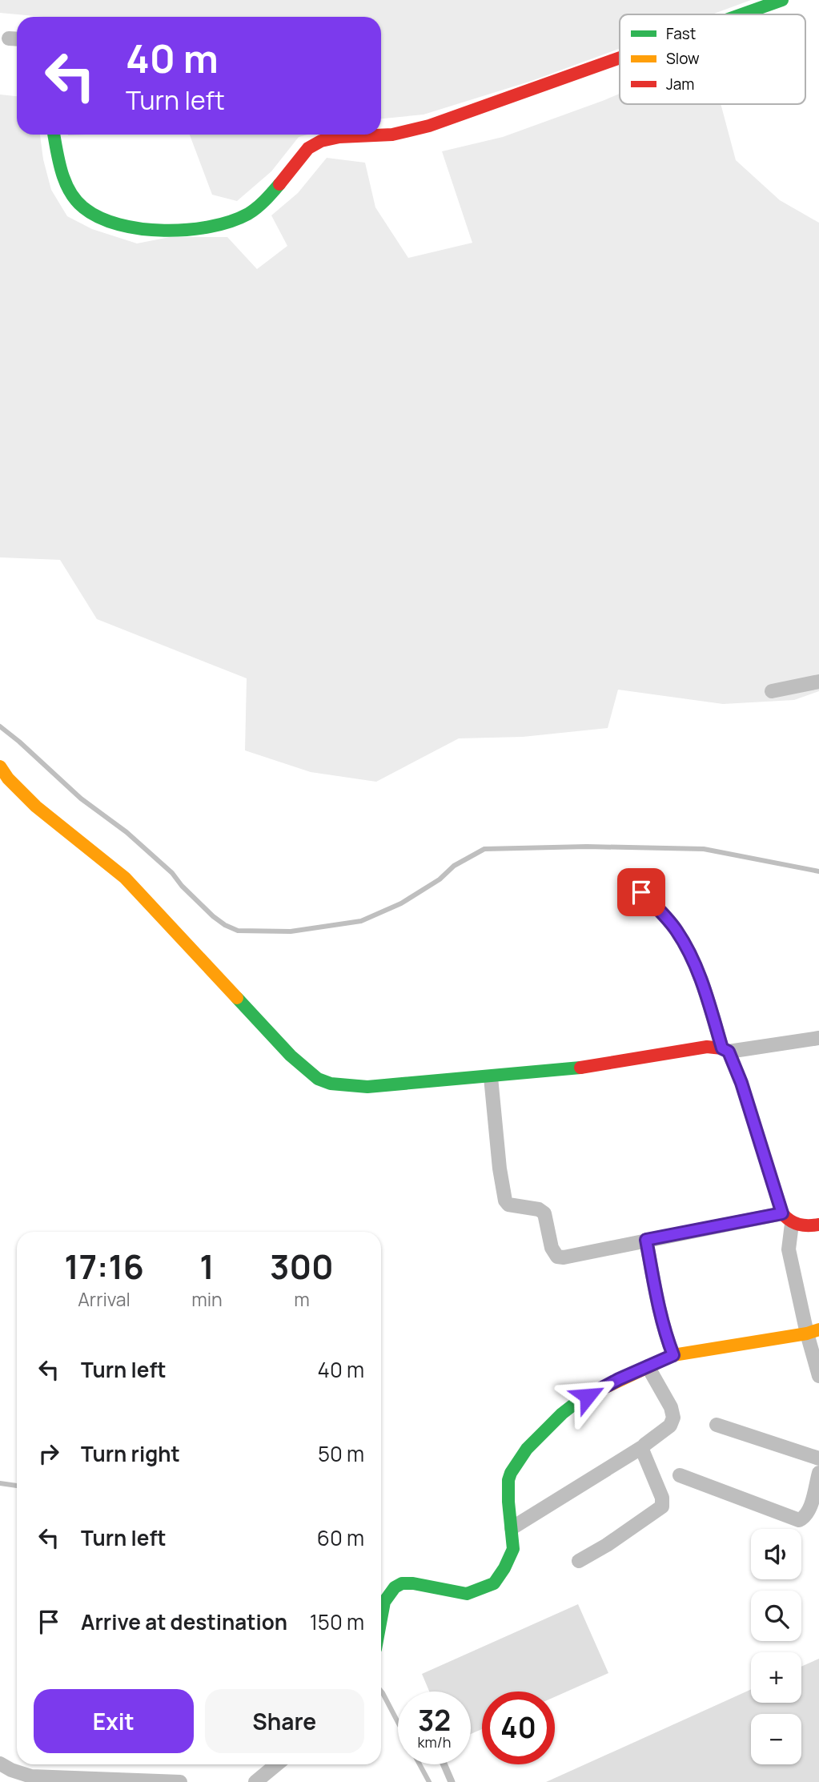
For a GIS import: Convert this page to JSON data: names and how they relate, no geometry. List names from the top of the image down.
{
  "legend": ["Fast", "Slow", "Jam"],
  "page": {
    "turn": ["40 m", "Turn left"],
    "eta": [
      "17:16",
      "Arrival",
      "1",
      "min",
      "300",
      "m"
    ],
    "list": [
      {
        "name": "Turn left",
        "value": "40 m"
      },
      {
        "name": "Turn right",
        "value": "50 m"
      },
      {
        "name": "Turn left",
        "value": "60 m"
      },
      {
        "name": "Arrive at destination",
        "value": "150 m"
      }
    ],
    "map_buttons": ["+", "−"],
    "buttons": ["Exit", "Share"],
    "speed": "32 km/h",
    "limit": "40"
  }
}
